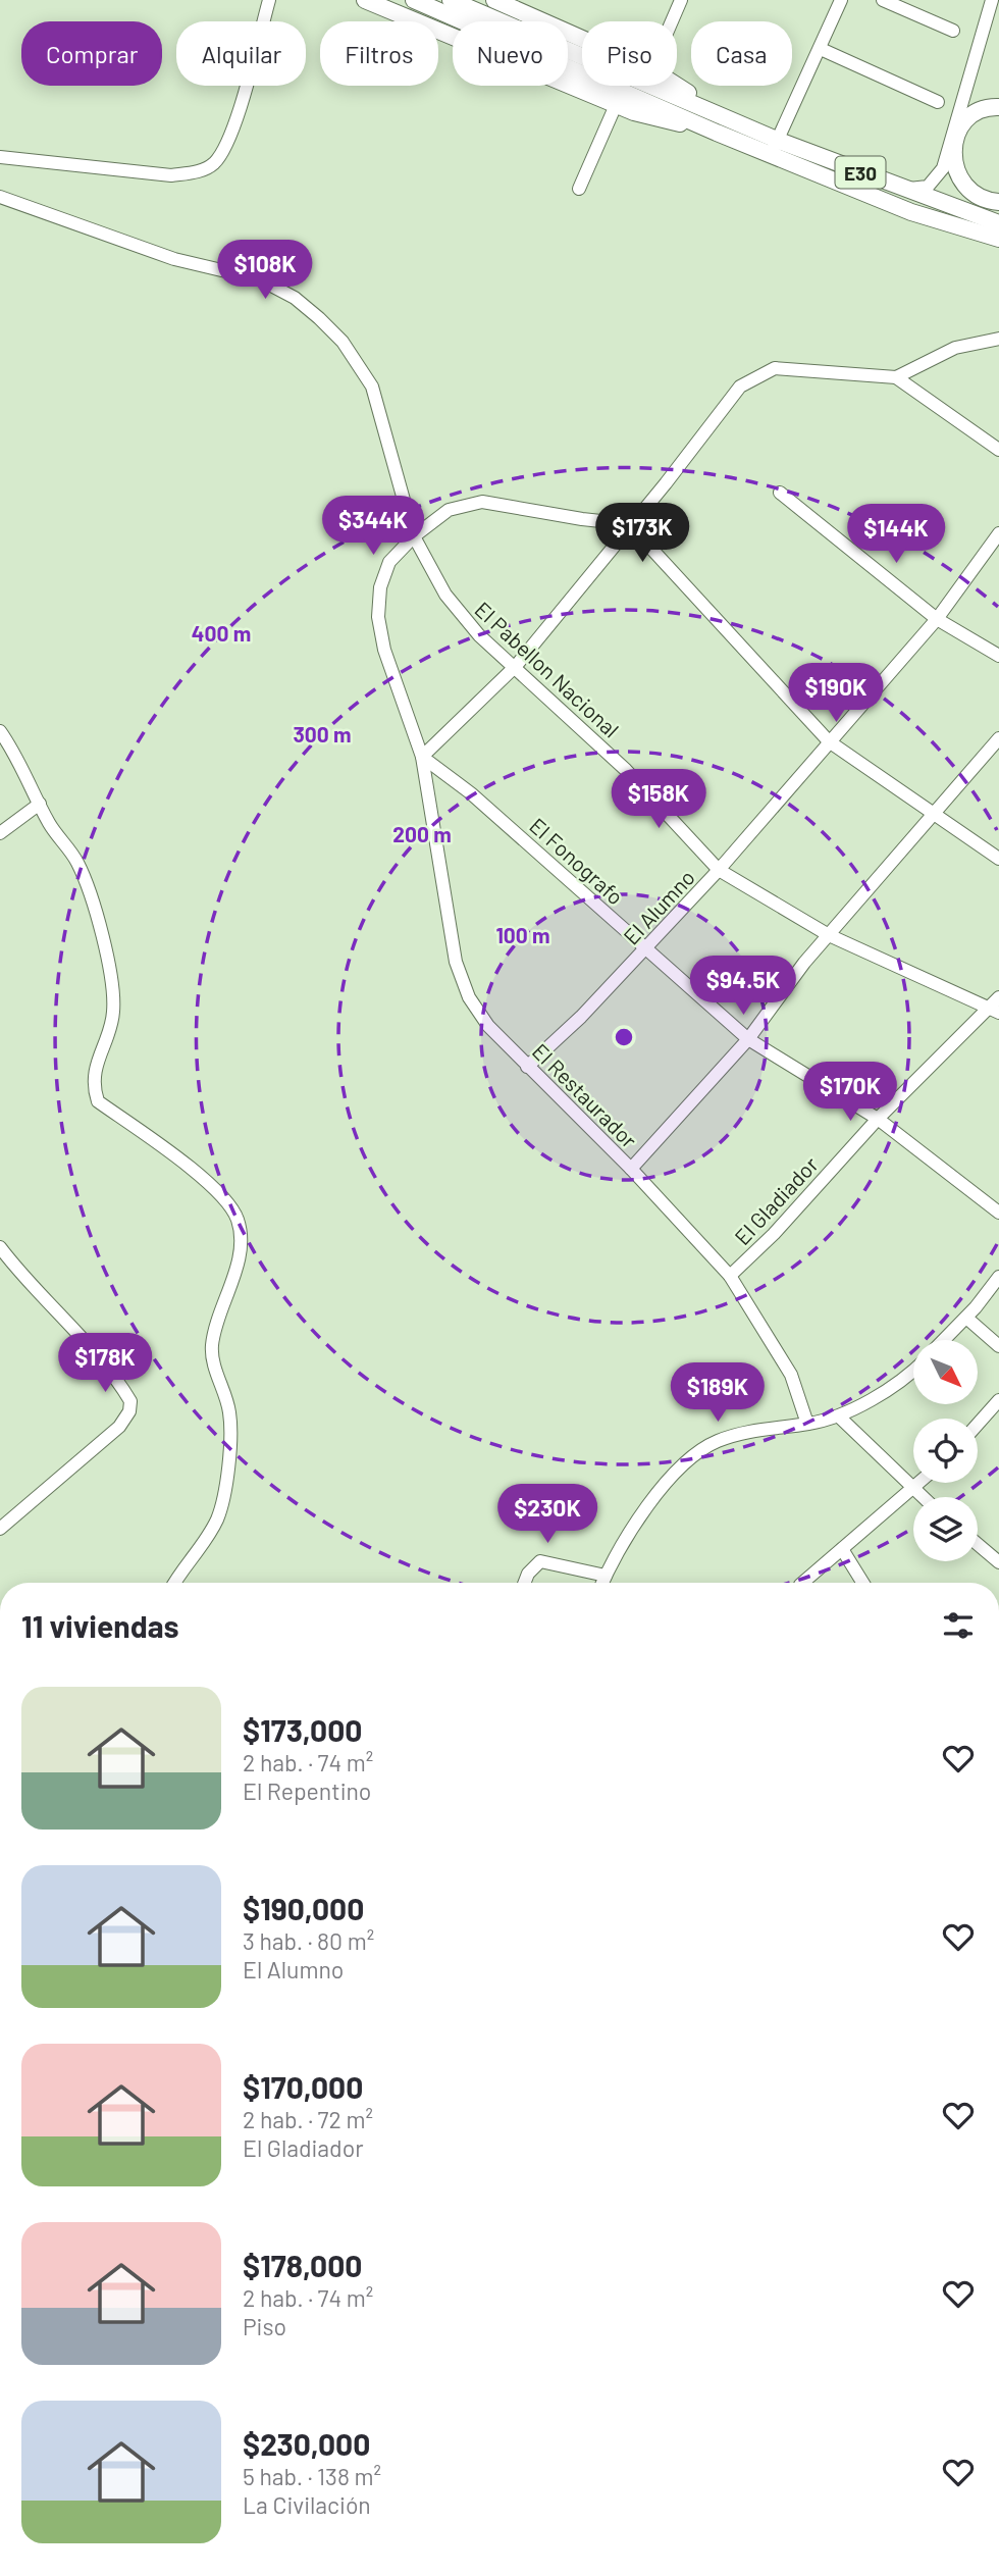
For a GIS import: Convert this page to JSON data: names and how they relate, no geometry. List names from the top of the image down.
{
  "streets": {
    "main road": ["E30"],
    "street": [
      "El Pabellon Nacional",
      "El Fonografo",
      "El Alumno",
      "El Restaurador",
      "El Gladiador"
    ]
  },
  "crossings": [
    ["El Pabellon Nacional", "El Alumno"],
    ["El Pabellon Nacional", "El Restaurador"],
    ["El Pabellon Nacional", "El Gladiador"],
    ["El Fonografo", "El Alumno"],
    ["El Fonografo", "El Restaurador"],
    ["El Fonografo", "El Gladiador"],
    ["El Alumno", "El Restaurador"],
    ["El Restaurador", "El Gladiador"]
  ],
  "north": "bottom right",
  "page": {
    "chip": [
      "Comprar",
      "Alquilar",
      "Filtros",
      "Nuevo",
      "Piso",
      "Casa"
    ],
    "price": [
      "$108K",
      "$344K",
      "$173K",
      "$144K",
      "$190K",
      "$158K",
      "$94.5K",
      "$170K",
      "$178K",
      "$189K",
      "$230K"
    ],
    "heading": "11 viviendas",
    "list": [
      {
        "name": "$173,000",
        "note": "2 hab. · 74 m² · El Repentino"
      },
      {
        "name": "$190,000",
        "note": "3 hab. · 80 m² · El Alumno"
      },
      {
        "name": "$170,000",
        "note": "2 hab. · 72 m² · El Gladiador"
      },
      {
        "name": "$178,000",
        "note": "2 hab. · 74 m² · Piso"
      },
      {
        "name": "$230,000",
        "note": "5 hab. · 138 m² · La Civilación"
      }
    ]
  },
  "rings": [
    "400 m",
    "300 m",
    "200 m",
    "100 m"
  ]
}
